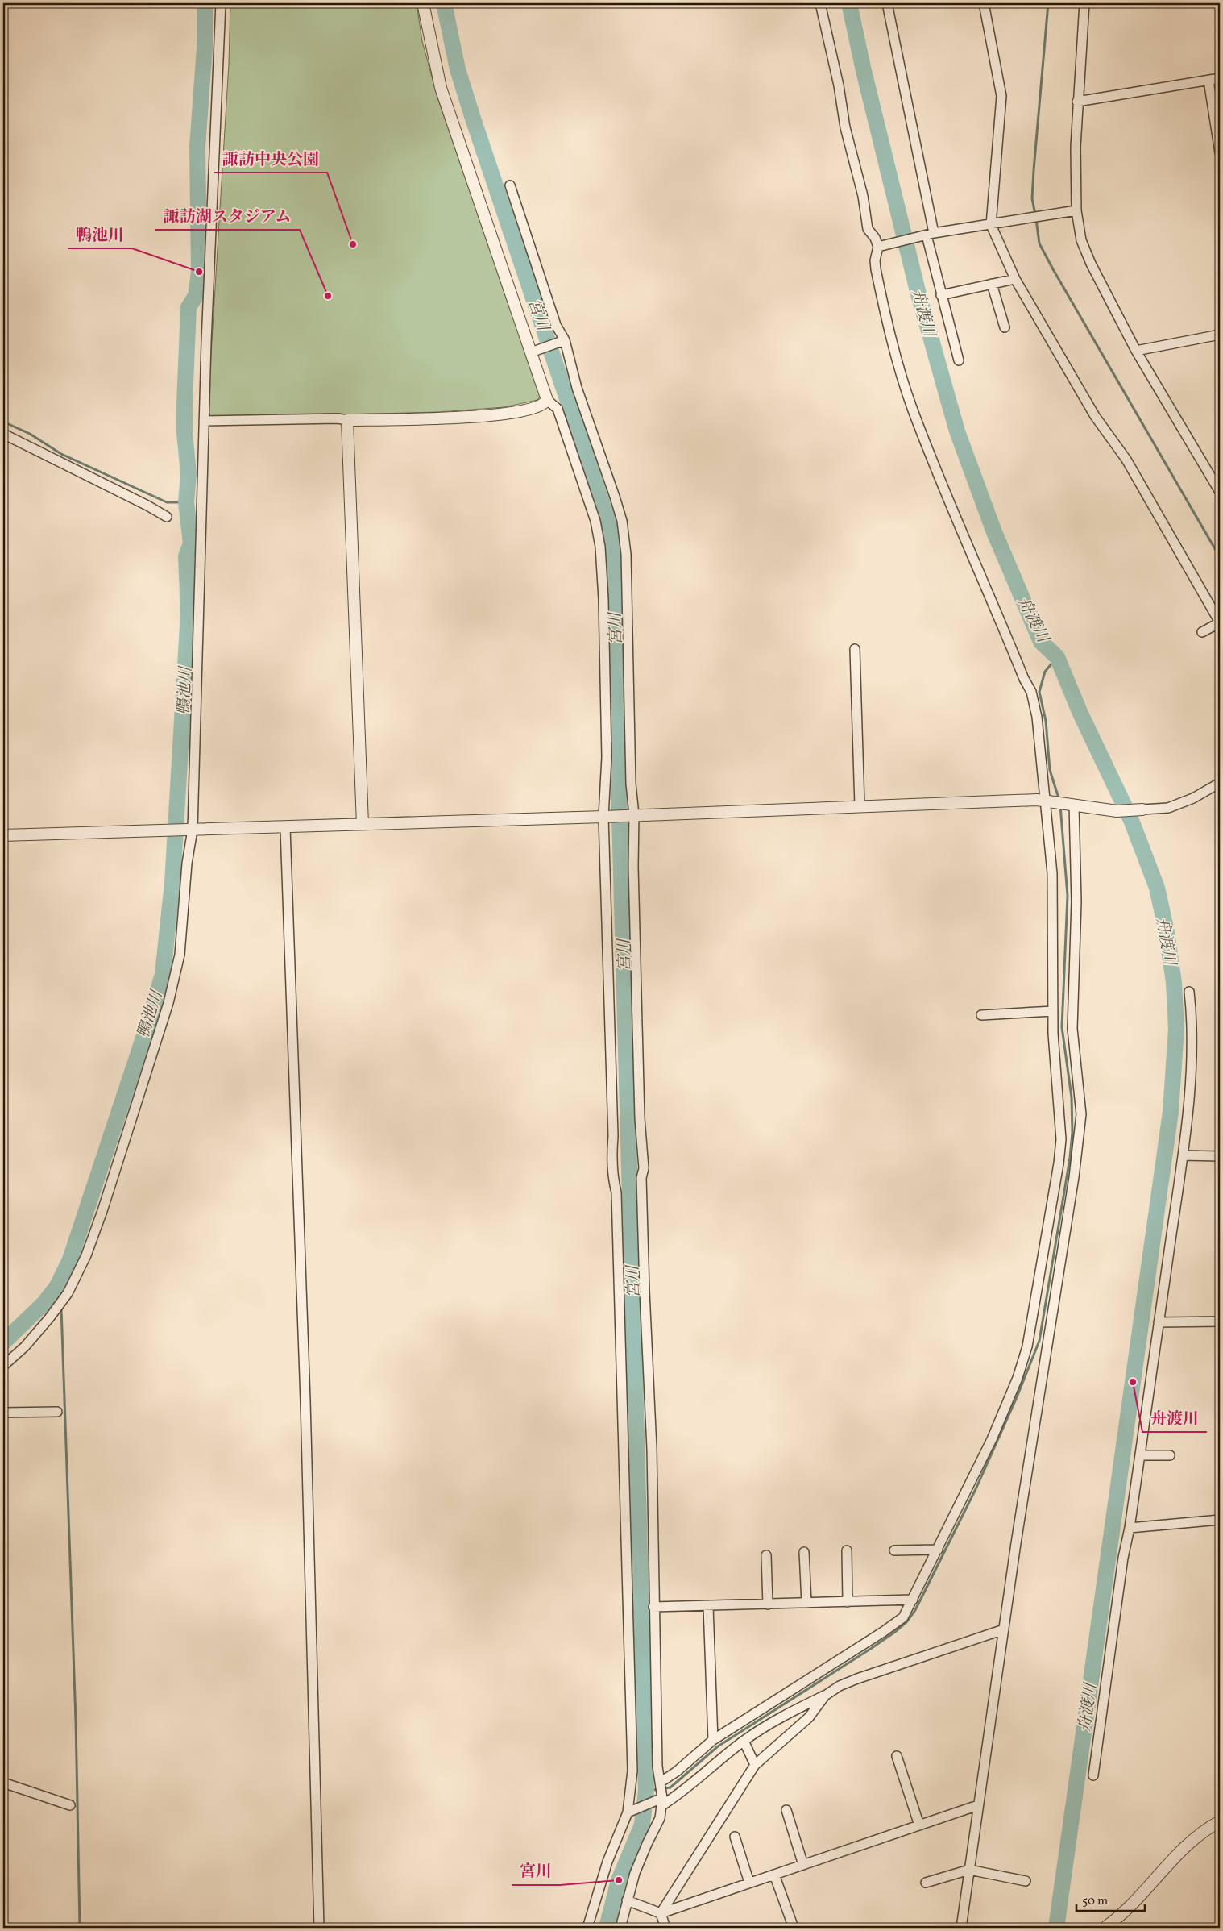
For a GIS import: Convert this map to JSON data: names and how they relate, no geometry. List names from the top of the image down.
{
  "water": ["舟渡川", "宮川", "鴨池川"],
  "places": [
    "諏訪中央公園",
    "鴨池川",
    "諏訪湖スタジアム",
    "舟渡川",
    "宮川"
  ],
  "scale_bar": "50 m"
}
